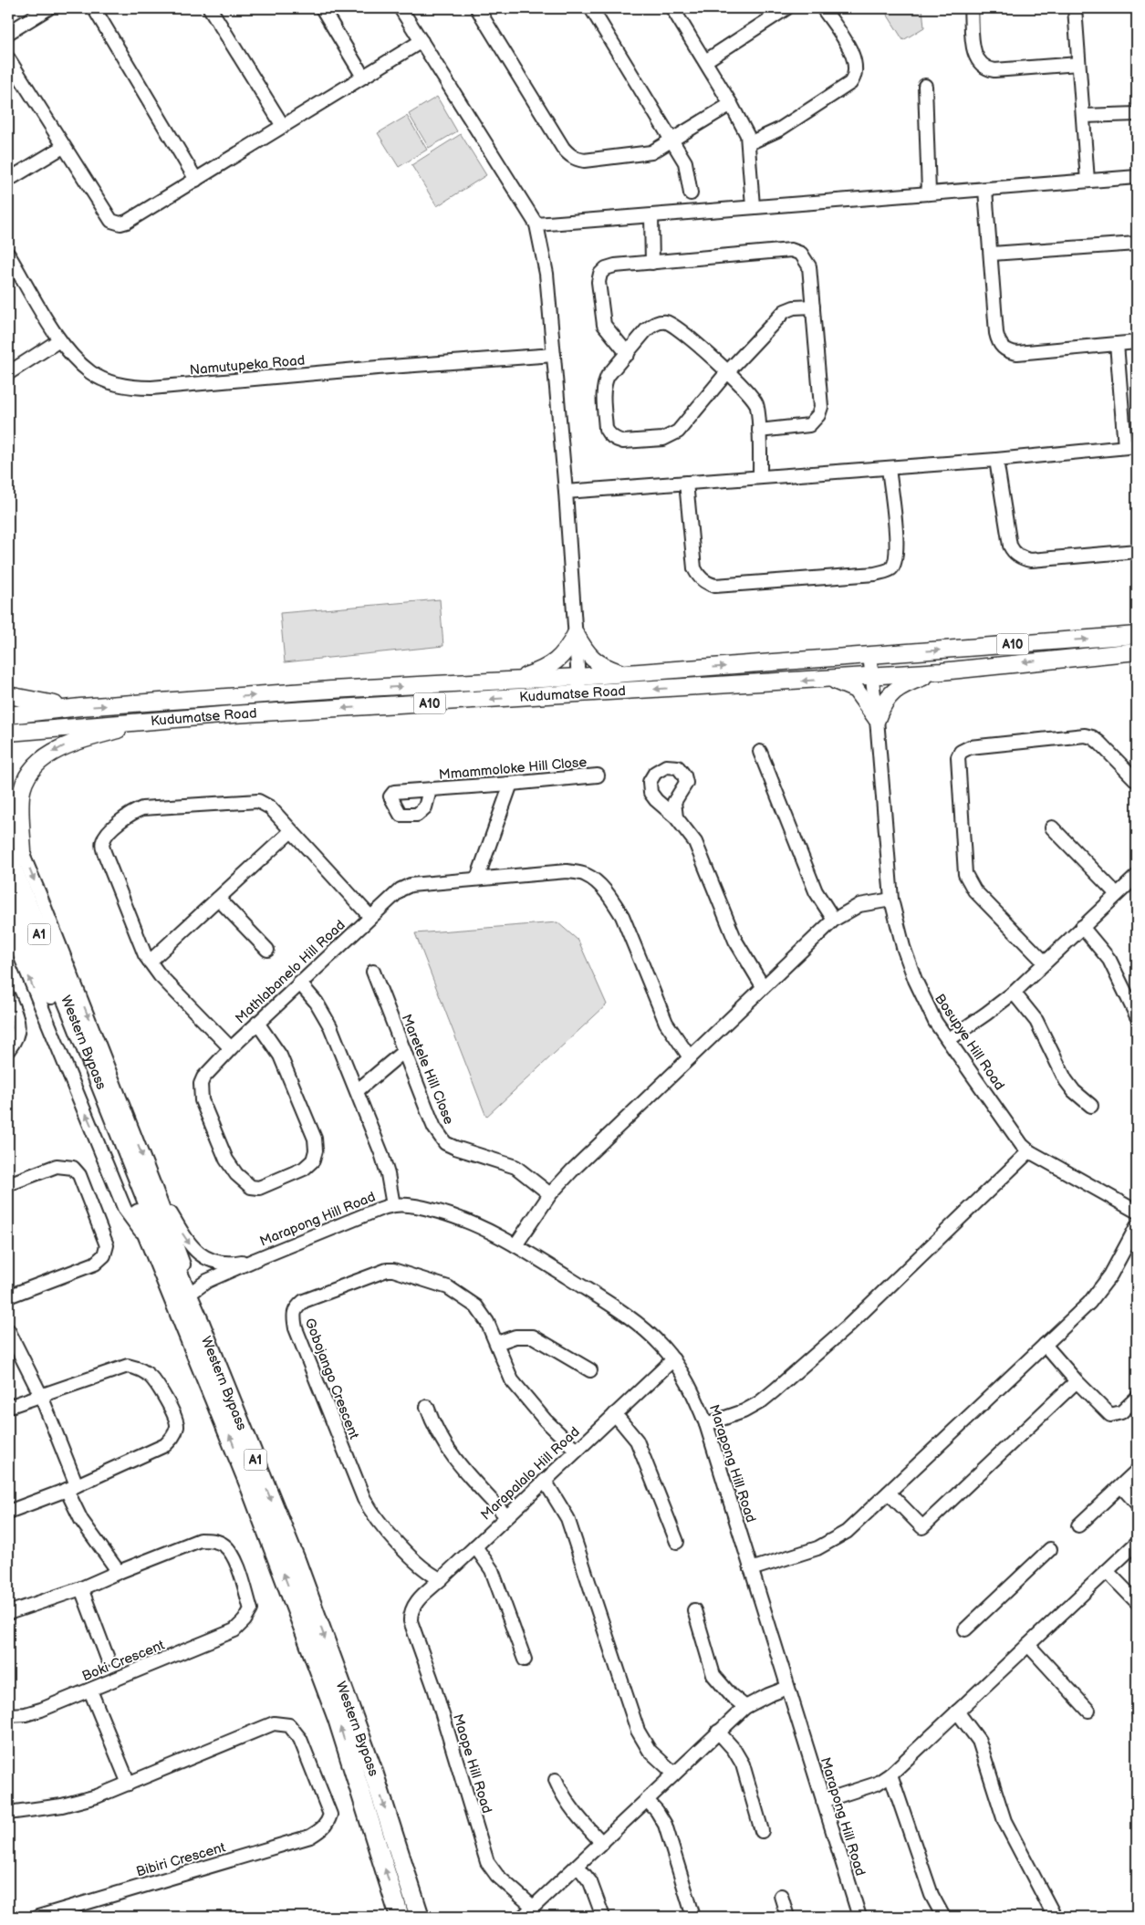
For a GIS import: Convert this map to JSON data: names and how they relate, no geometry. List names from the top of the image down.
{
  "streets": {
    "highway": ["A1", "Western Bypass"],
    "main road": ["A10", "Kudumatse Road"],
    "street": [
      "Namutupeka Road",
      "Mmammoloke Hill Close",
      "Mathlabanelo Hill Road",
      "Bosupye Hill Road",
      "Maretele Hill Close",
      "Marapong Hill Road",
      "Gobojango Crescent",
      "Marapalalo Hill Road",
      "Boki Crescent",
      "Maope Hill Road",
      "Bibiri Crescent"
    ]
  },
  "crossings": [
    ["Kudumatse Road", "Bosupye Hill Road"],
    ["Marapong Hill Road", "Marapalalo Hill Road"],
    ["Gobojango Crescent", "Marapalalo Hill Road"],
    ["Marapalalo Hill Road", "Maope Hill Road"]
  ]
}
